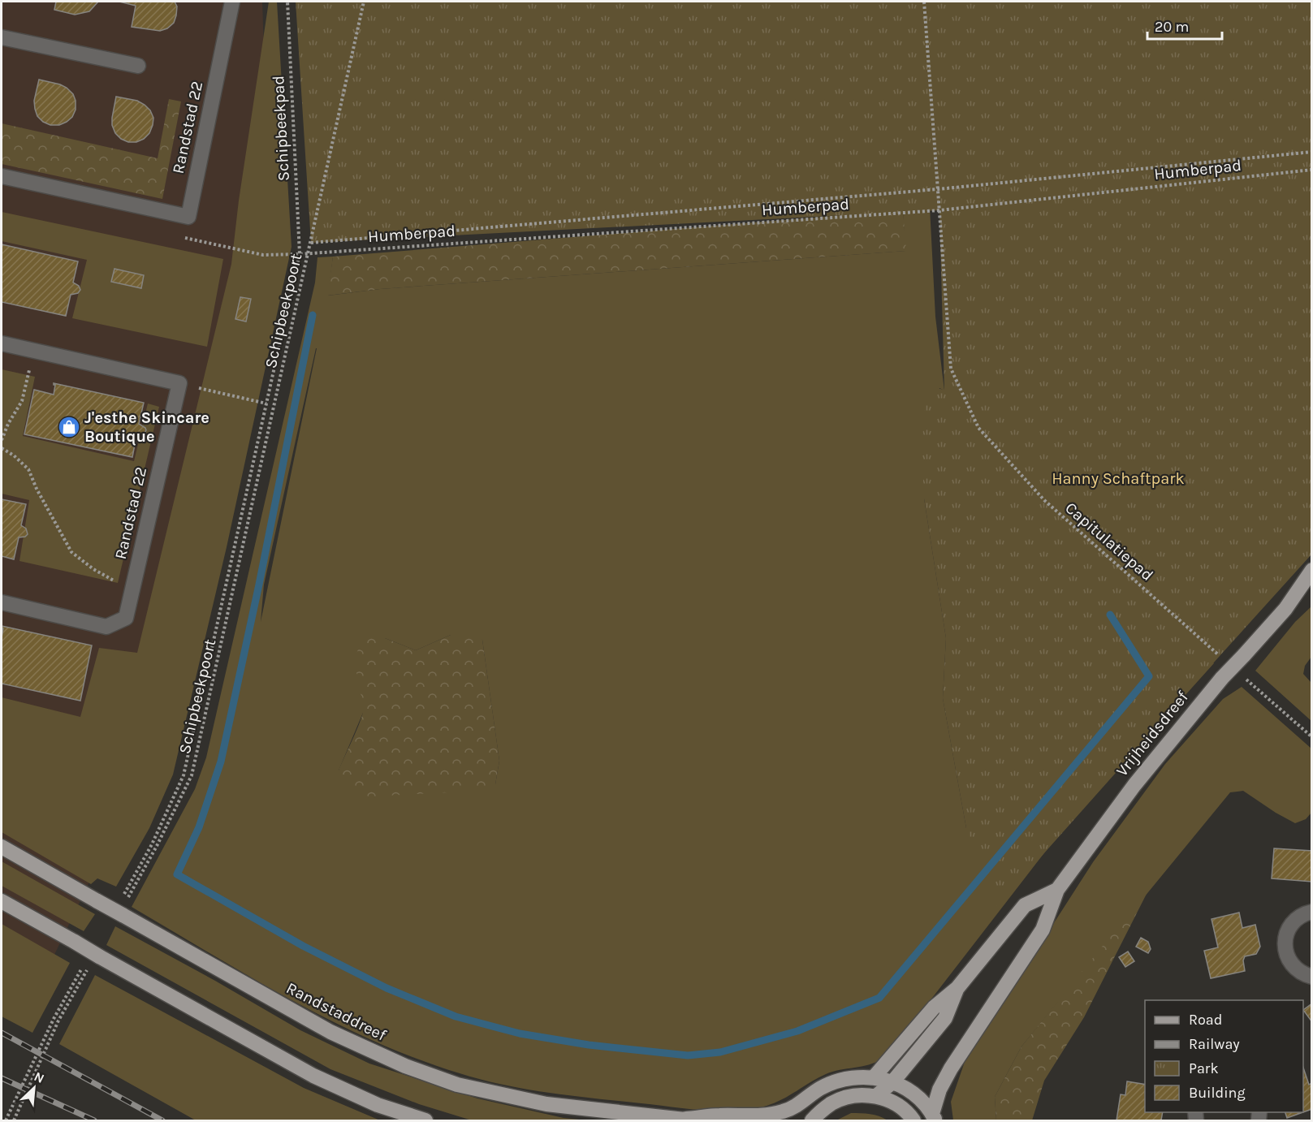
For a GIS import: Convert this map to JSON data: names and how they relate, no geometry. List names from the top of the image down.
{
  "streets": {
    "main road": ["Vrijheidsdreef", "Randstaddreef"],
    "street": ["Randstad 22"],
    "path": [
      "Schipbeekpad",
      "Humberpad",
      "Schipbeekpoort",
      "Capitulatiepad"
    ]
  },
  "crossings": [
    ["Schipbeekpad", "Humberpad"],
    ["Humberpad", "Schipbeekpoort"],
    ["Humberpad", "Capitulatiepad"],
    ["Schipbeekpoort", "Randstaddreef"],
    ["Vrijheidsdreef", "Randstaddreef"]
  ],
  "parks": ["Hanny Schaftpark"],
  "places": {
    "shop": ["J'esthe Skincare Boutique"]
  },
  "legend": [
    "Road",
    "Railway",
    "Park",
    "Building"
  ],
  "scale_bar": "20 m",
  "north": "top right"
}
